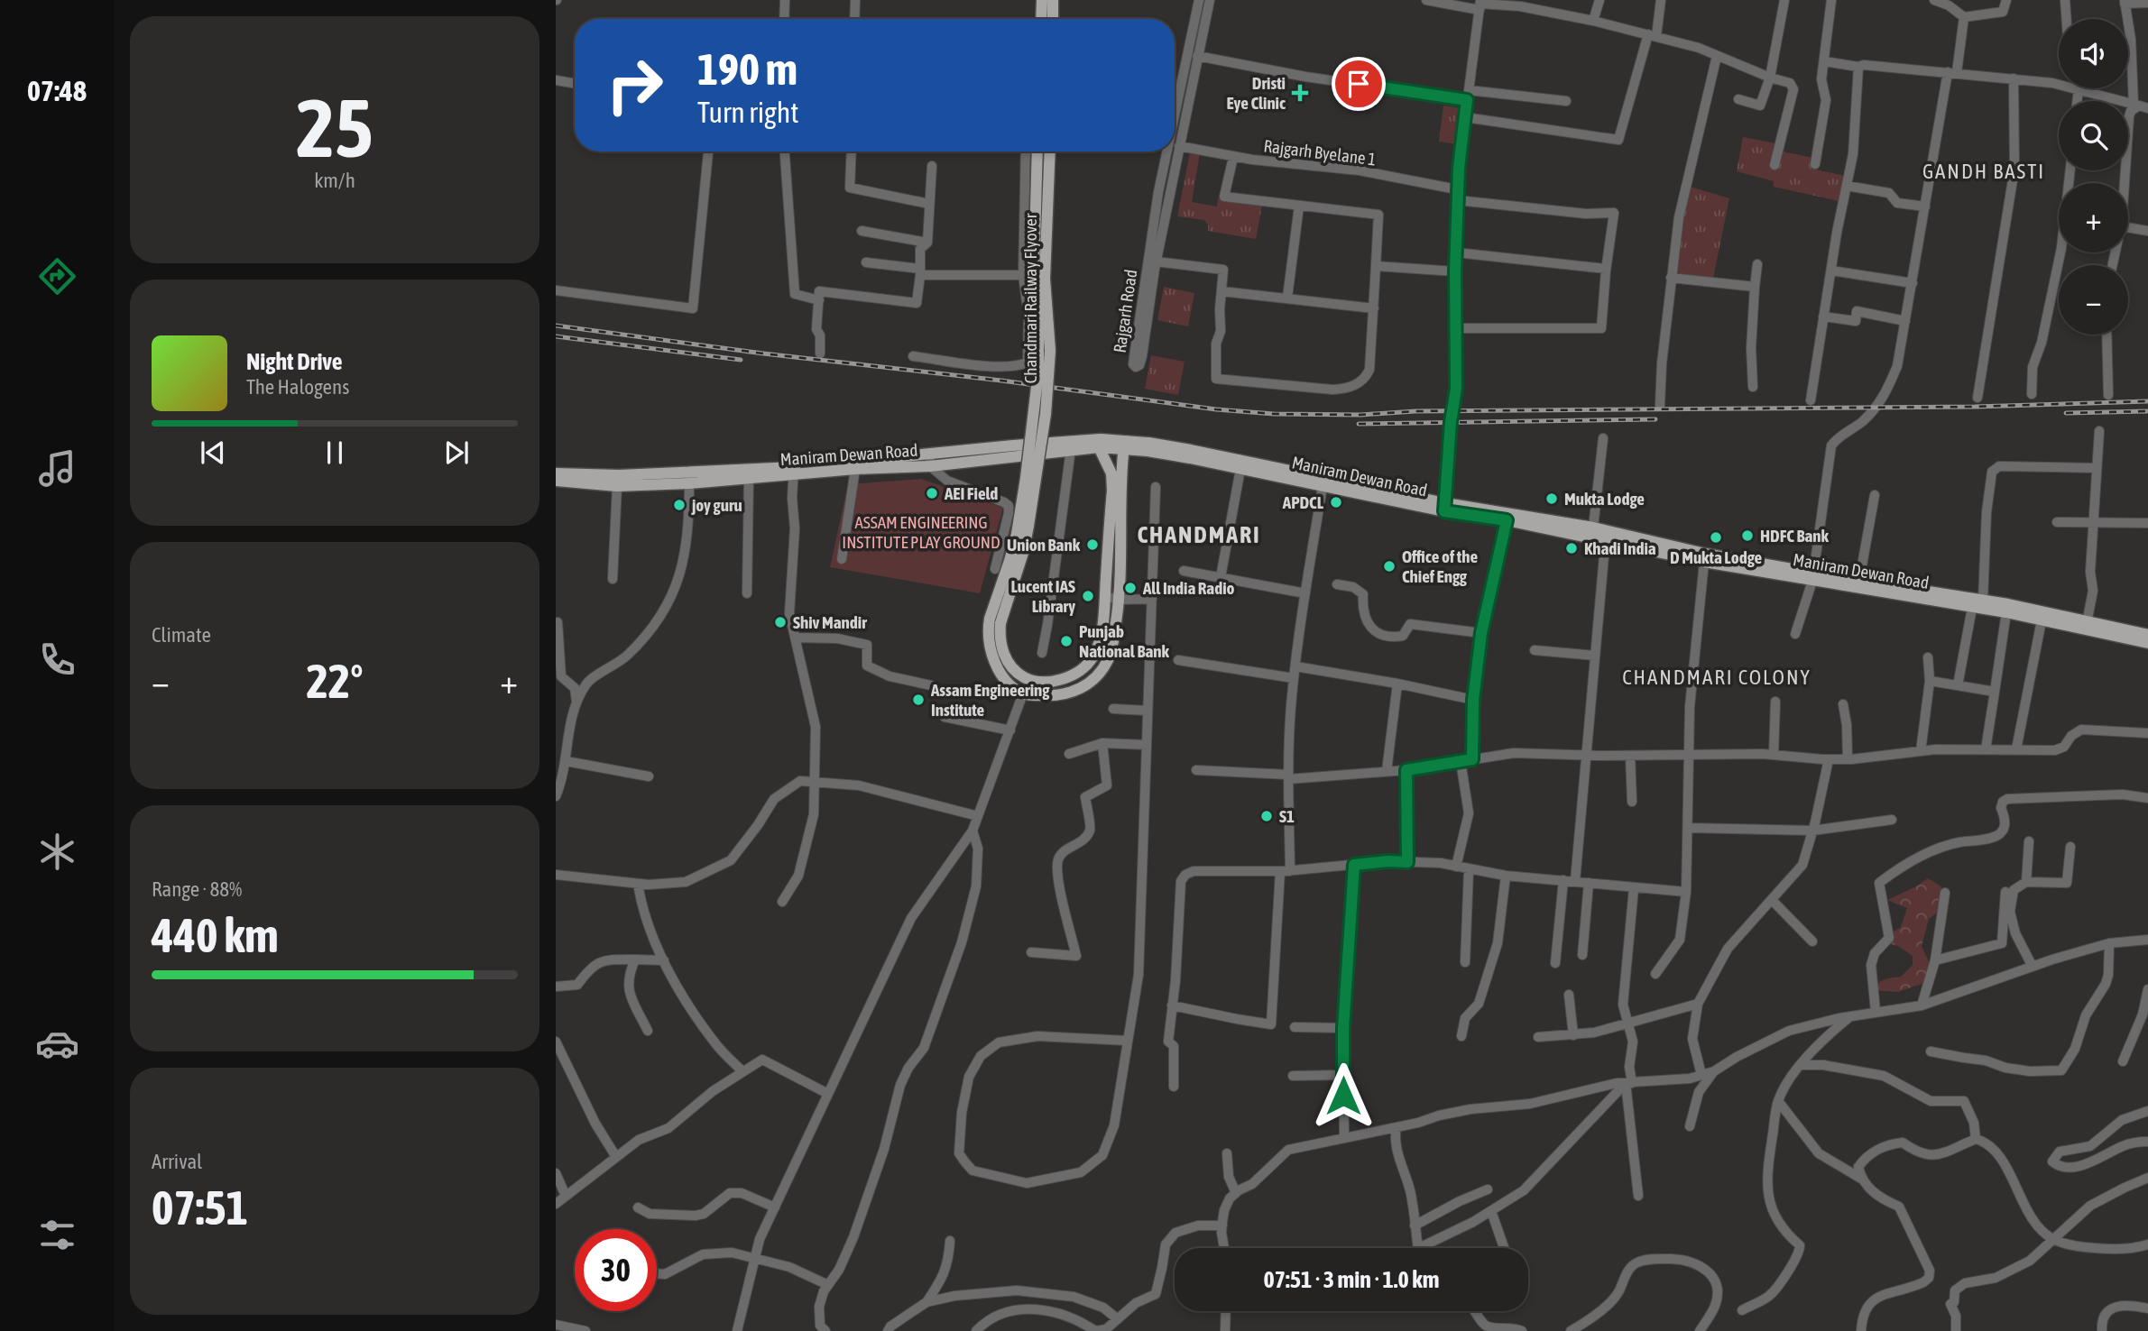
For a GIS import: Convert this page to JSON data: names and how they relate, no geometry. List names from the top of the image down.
{
  "streets": {
    "main road": ["Chandmari Railway Flyover", "Maniram Dewan Road"],
    "street": ["Rajgarh Byelane 1", "Rajgarh Road"]
  },
  "crossings": [
    ["Rajgarh Byelane 1", "Rajgarh Road"],
    ["Chandmari Railway Flyover", "Maniram Dewan Road"]
  ],
  "districts": ["GANDH BASTI", "CHANDMARI", "CHANDMARI COLONY"],
  "parks": ["ASSAM ENGINEERING INSTITUTE PLAY GROUND"],
  "places": {
    "health": ["Dristi Eye Clinic"],
    "other": [
      "AEI Field",
      "Mukta Lodge",
      "APDCL",
      "joy guru",
      "HDFC Bank",
      "D Mukta Lodge",
      "Union Bank",
      "Khadi India",
      "Office of the Chief Engg",
      "All India Radio",
      "Lucent IAS Library",
      "Shiv Mandir",
      "Punjab National Bank",
      "Assam Engineering Institute",
      "S1"
    ]
  },
  "page": {
    "tabs": "07:48",
    "tile": [
      ["25", "km/h"],
      "Climate",
      ["Range · 88%", "440 km"],
      ["Arrival", "07:51"]
    ],
    "map_buttons": ["+", "−"],
    "turn": ["190 m", "Turn right"],
    "song": ["Night Drive", "The Halogens"],
    "heat": ["−", "22°", "+"],
    "limit": "30",
    "trip": "07:51 · 3 min · 1.0 km"
  }
}
